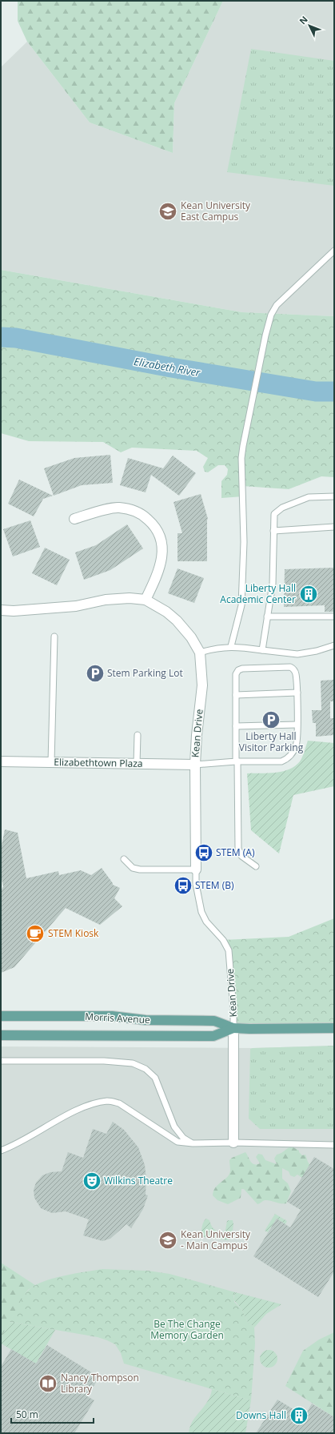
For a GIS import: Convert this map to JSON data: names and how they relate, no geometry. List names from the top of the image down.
{
  "streets": {
    "main road": ["Morris Avenue"],
    "street": ["Kean Drive", "Elizabethtown Plaza"]
  },
  "crossings": [
    ["Kean Drive", "Elizabethtown Plaza"],
    ["Kean Drive", "Morris Avenue"]
  ],
  "water": ["Elizabeth River"],
  "parks": ["Be The Change Memory Garden"],
  "places": {
    "school or university": ["Kean University East Campus", "Kean University - Main Campus"],
    "building": ["Liberty Hall Academic Center", "Downs Hall"],
    "parking": ["Stem Parking Lot", "Liberty Hall Visitor Parking"],
    "bus stop": ["STEM (A)", "STEM (B)"],
    "cafe": ["STEM Kiosk"],
    "theatre": ["Wilkins Theatre"],
    "library": ["Nancy Thompson Library"]
  },
  "scale_bar": "50 m",
  "north": "top left"
}
